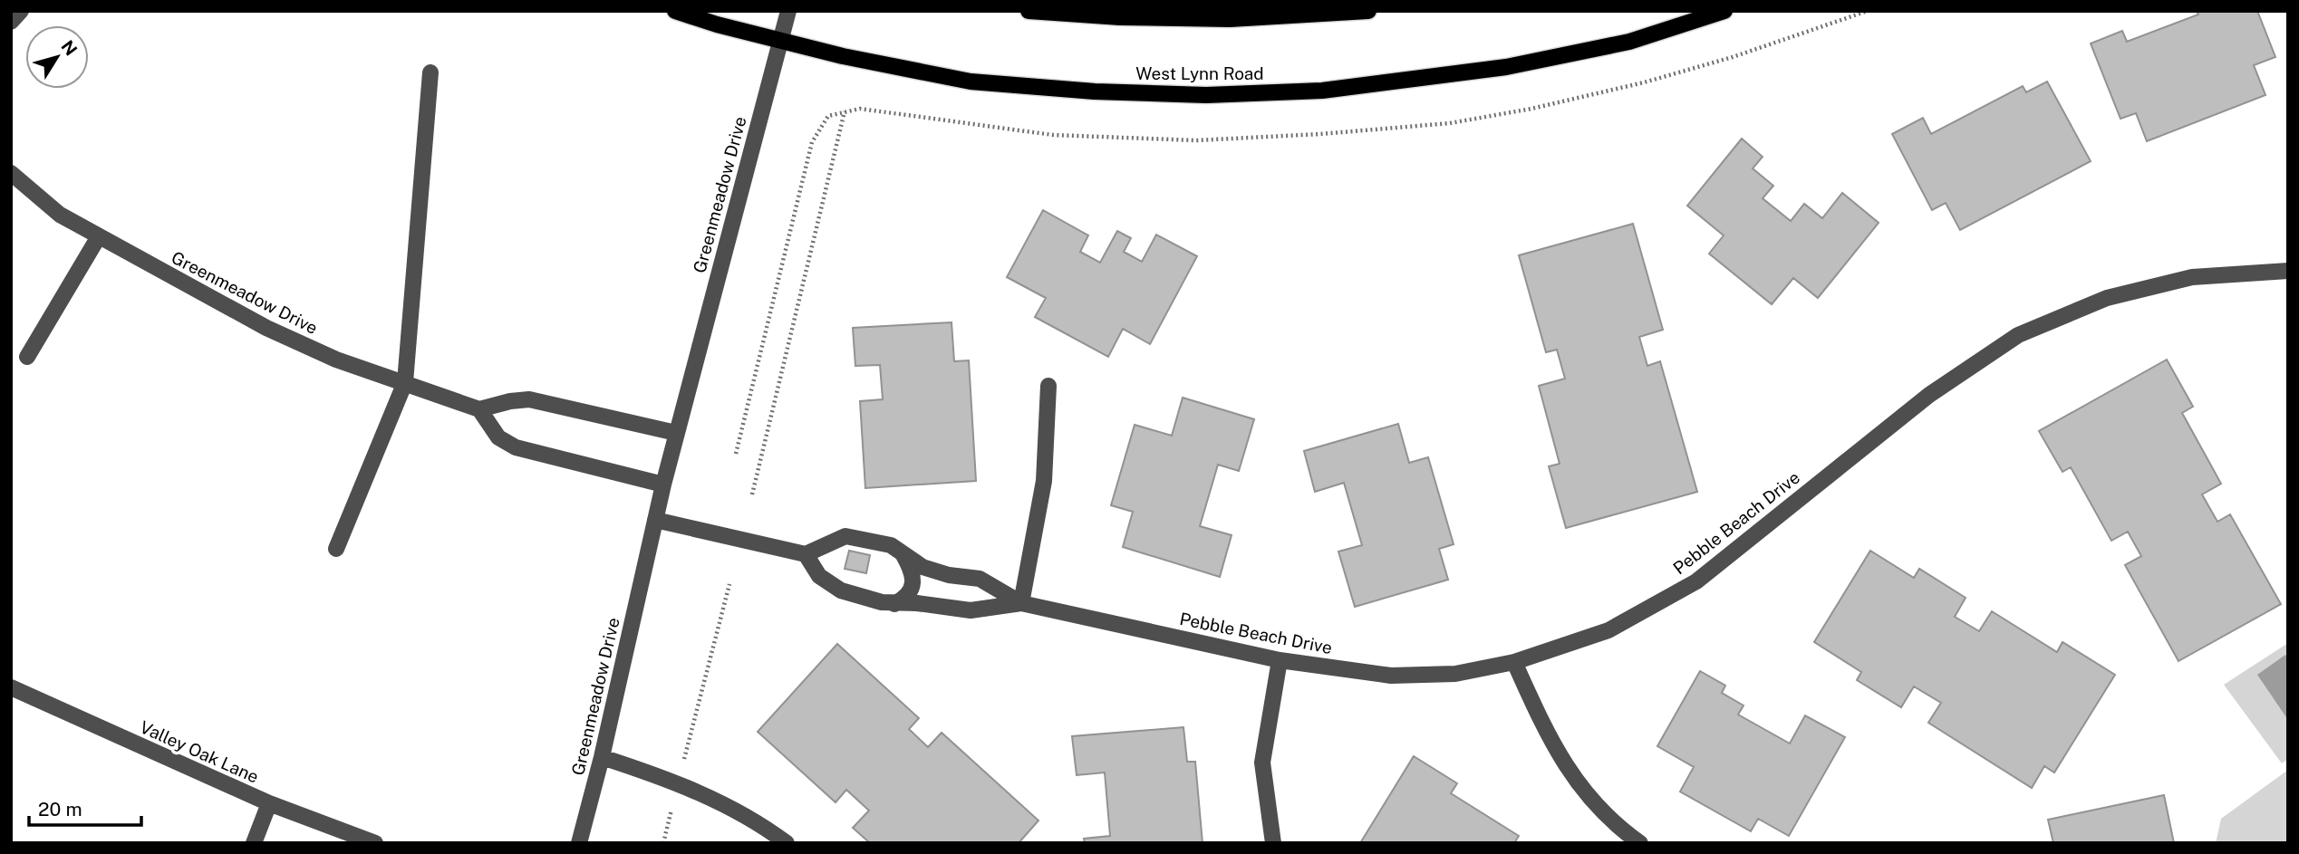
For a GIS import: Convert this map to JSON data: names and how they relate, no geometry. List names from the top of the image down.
{
  "streets": {
    "main road": ["West Lynn Road"],
    "street": ["Greenmeadow Drive", "Pebble Beach Drive", "Valley Oak Lane"]
  },
  "crossings": [
    ["West Lynn Road", "Greenmeadow Drive"]
  ],
  "scale_bar": "20 m",
  "north": "top right"
}
